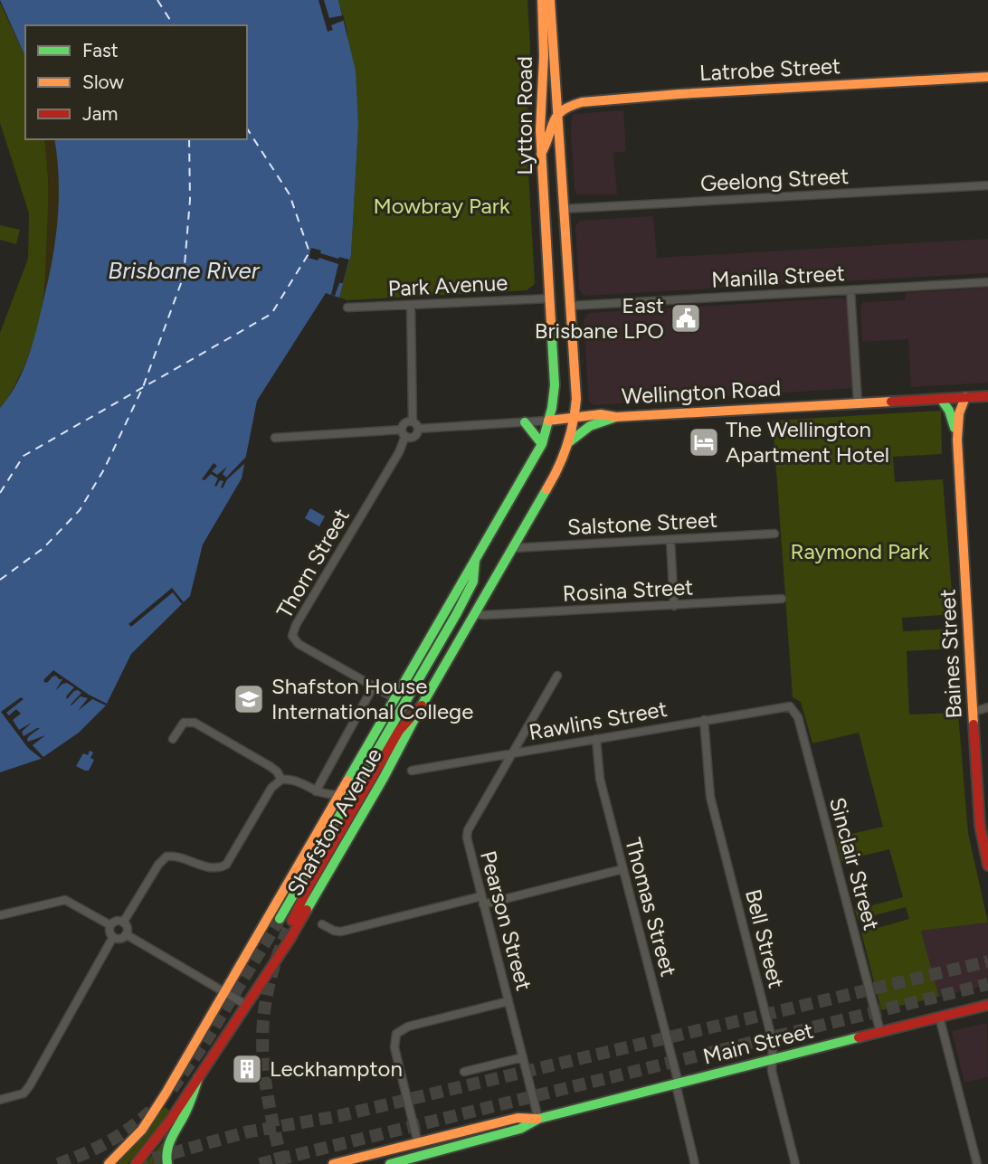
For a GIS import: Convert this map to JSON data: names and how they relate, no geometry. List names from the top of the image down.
{
  "streets": {
    "main road": [
      "Latrobe Street",
      "Lytton Road",
      "Wellington Road",
      "Baines Street",
      "Shafston Avenue",
      "Main Street"
    ],
    "street": [
      "Geelong Street",
      "Manilla Street",
      "Park Avenue",
      "Salstone Street",
      "Thorn Street",
      "Rosina Street",
      "Rawlins Street",
      "Sinclair Street",
      "Thomas Street",
      "Pearson Street",
      "Bell Street"
    ]
  },
  "crossings": [
    ["Latrobe Street", "Lytton Road"],
    ["Lytton Road", "Geelong Street"],
    ["Lytton Road", "Manilla Street"],
    ["Lytton Road", "Park Avenue"],
    ["Lytton Road", "Wellington Road"],
    ["Lytton Road", "Shafston Avenue"],
    ["Wellington Road", "Baines Street"],
    ["Wellington Road", "Shafston Avenue"],
    ["Salstone Street", "Shafston Avenue"],
    ["Thorn Street", "Shafston Avenue"],
    ["Rosina Street", "Shafston Avenue"],
    ["Rawlins Street", "Sinclair Street"],
    ["Rawlins Street", "Thomas Street"],
    ["Rawlins Street", "Pearson Street"],
    ["Rawlins Street", "Bell Street"],
    ["Sinclair Street", "Main Street"],
    ["Thomas Street", "Main Street"],
    ["Pearson Street", "Main Street"],
    ["Bell Street", "Main Street"]
  ],
  "water": ["Brisbane River"],
  "parks": ["Mowbray Park", "Raymond Park"],
  "places": {
    "public building": ["East Brisbane LPO"],
    "hotel": ["The Wellington Apartment Hotel"],
    "school or university": ["Shafston House International College"],
    "building": ["Leckhampton"]
  },
  "legend": ["Fast", "Slow", "Jam"]
}
